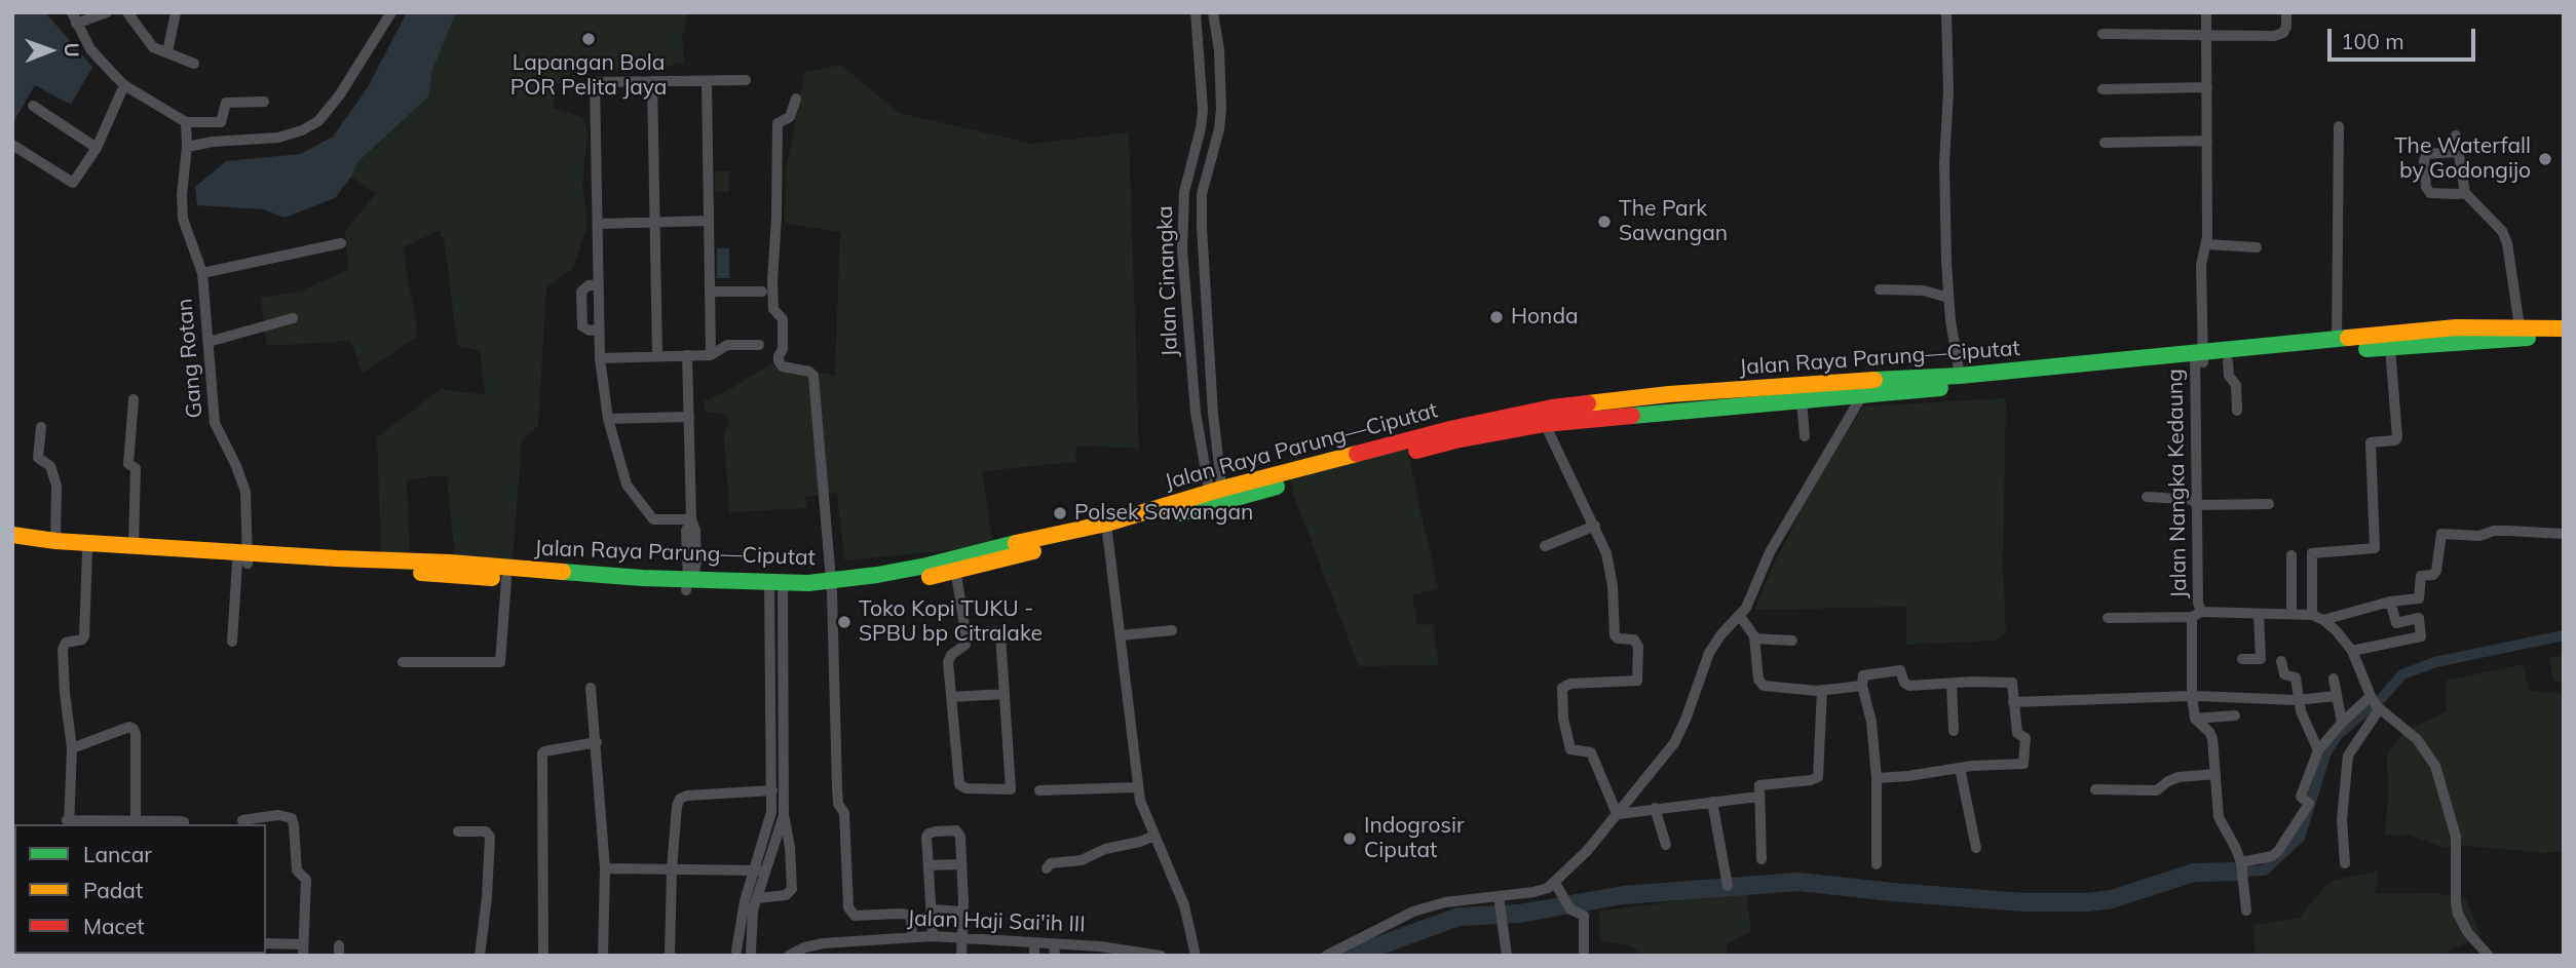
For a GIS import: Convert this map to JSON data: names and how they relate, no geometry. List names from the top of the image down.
{
  "streets": {
    "highway": ["Jalan Raya Parung—Ciputat"],
    "street": [
      "Jalan Cinangka",
      "Gang Rotan",
      "Jalan Nangka Kedaung",
      "Jalan Haji Sai'ih III"
    ]
  },
  "crossings": [
    ["Jalan Cinangka", "Jalan Raya Parung—Ciputat"],
    ["Gang Rotan", "Jalan Raya Parung—Ciputat"],
    ["Jalan Raya Parung—Ciputat", "Jalan Nangka Kedaung"]
  ],
  "places": [
    "Lapangan Bola POR Pelita Jaya",
    "The Waterfall by Godongijo",
    "The Park Sawangan",
    "Honda",
    "Polsek Sawangan",
    "Toko Kopi TUKU - SPBU bp Citralake",
    "Indogrosir Ciputat"
  ],
  "legend": ["Lancar", "Padat", "Macet"],
  "scale_bar": "100 m",
  "north": "right"
}
